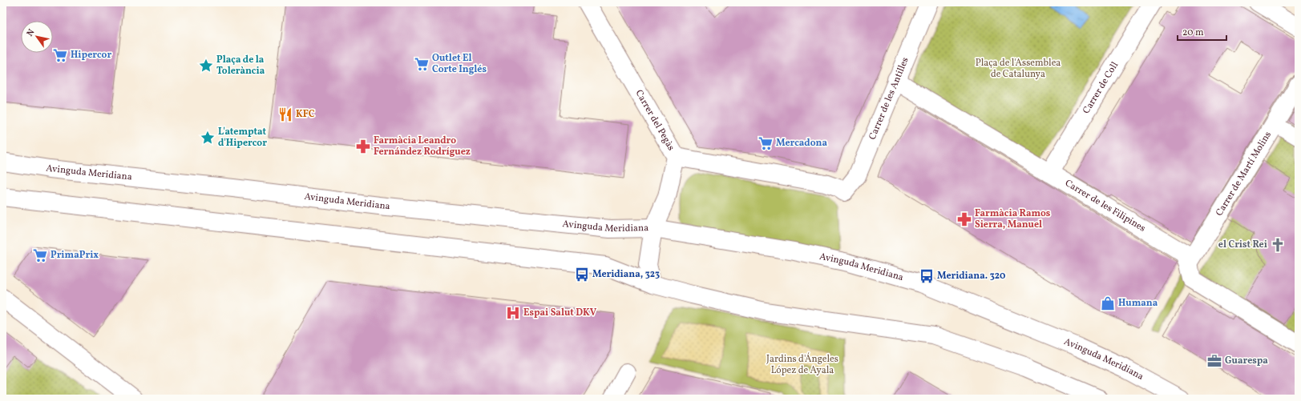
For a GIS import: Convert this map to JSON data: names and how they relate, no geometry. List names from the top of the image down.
{
  "streets": {
    "main road": [
      "Carrer de Coll",
      "Carrer de les Antilles",
      "Carrer del Pegàs",
      "Avinguda Meridiana",
      "Carrer de Martí Molins",
      "Carrer de les Filipines"
    ]
  },
  "crossings": [
    ["Carrer de Coll", "Carrer de les Filipines"],
    ["Carrer de les Antilles", "Carrer del Pegàs"],
    ["Carrer de les Antilles", "Carrer de les Filipines"],
    ["Carrer del Pegàs", "Avinguda Meridiana"],
    ["Carrer de Martí Molins", "Carrer de les Filipines"]
  ],
  "parks": ["Plaça de l'Assemblea de Catalunya", "Jardins d'Ángeles López de Ayala"],
  "places": {
    "supermarket": [
      "Hipercor",
      "Outlet El Corte Inglés",
      "Mercadona",
      "PrimaPrix"
    ],
    "place": ["Plaça de la Tolerància", "L'atemptat d'Hipercor"],
    "restaurant": ["KFC"],
    "pharmacy": ["Farmàcia Leandro Fernández Rodríguez", "Farmàcia Ramos Sierra, Manuel"],
    "church": ["el Crist Rei"],
    "bus stop": ["Meridiana, 323", "Meridiana. 320"],
    "shop": ["Humana"],
    "hospital": ["Espai Salut DKV"],
    "office": ["Guarespa"]
  },
  "scale_bar": "20 m",
  "north": "top left"
}
